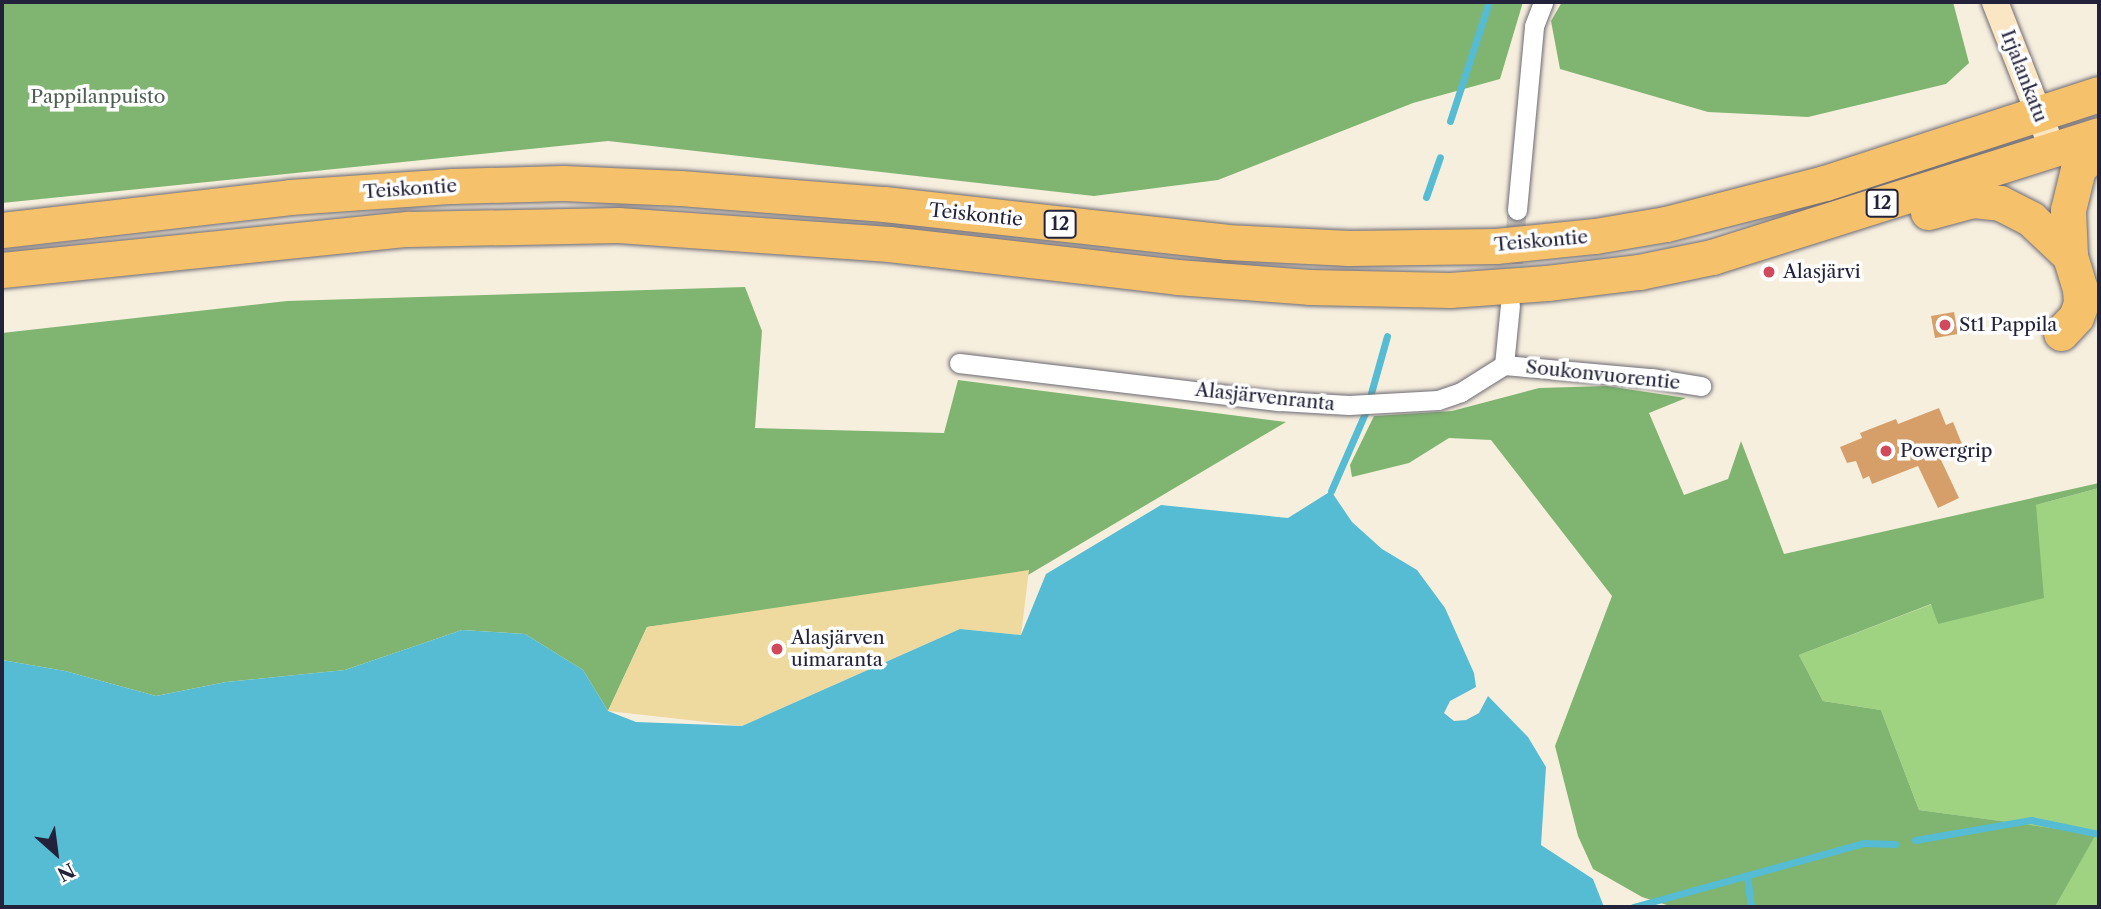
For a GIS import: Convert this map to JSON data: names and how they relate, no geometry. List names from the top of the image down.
{
  "streets": {
    "highway": ["Teiskontie", "12"],
    "street": ["Irjalankatu", "Soukonvuorentie", "Alasjärvenranta"]
  },
  "crossings": [
    ["Irjalankatu", "Teiskontie"],
    ["Soukonvuorentie", "Alasjärvenranta"]
  ],
  "parks": ["Pappilanpuisto"],
  "places": [
    "Alasjärvi",
    "St1 Pappila",
    "Powergrip",
    "Alasjärven uimaranta"
  ],
  "north": "bottom right"
}
